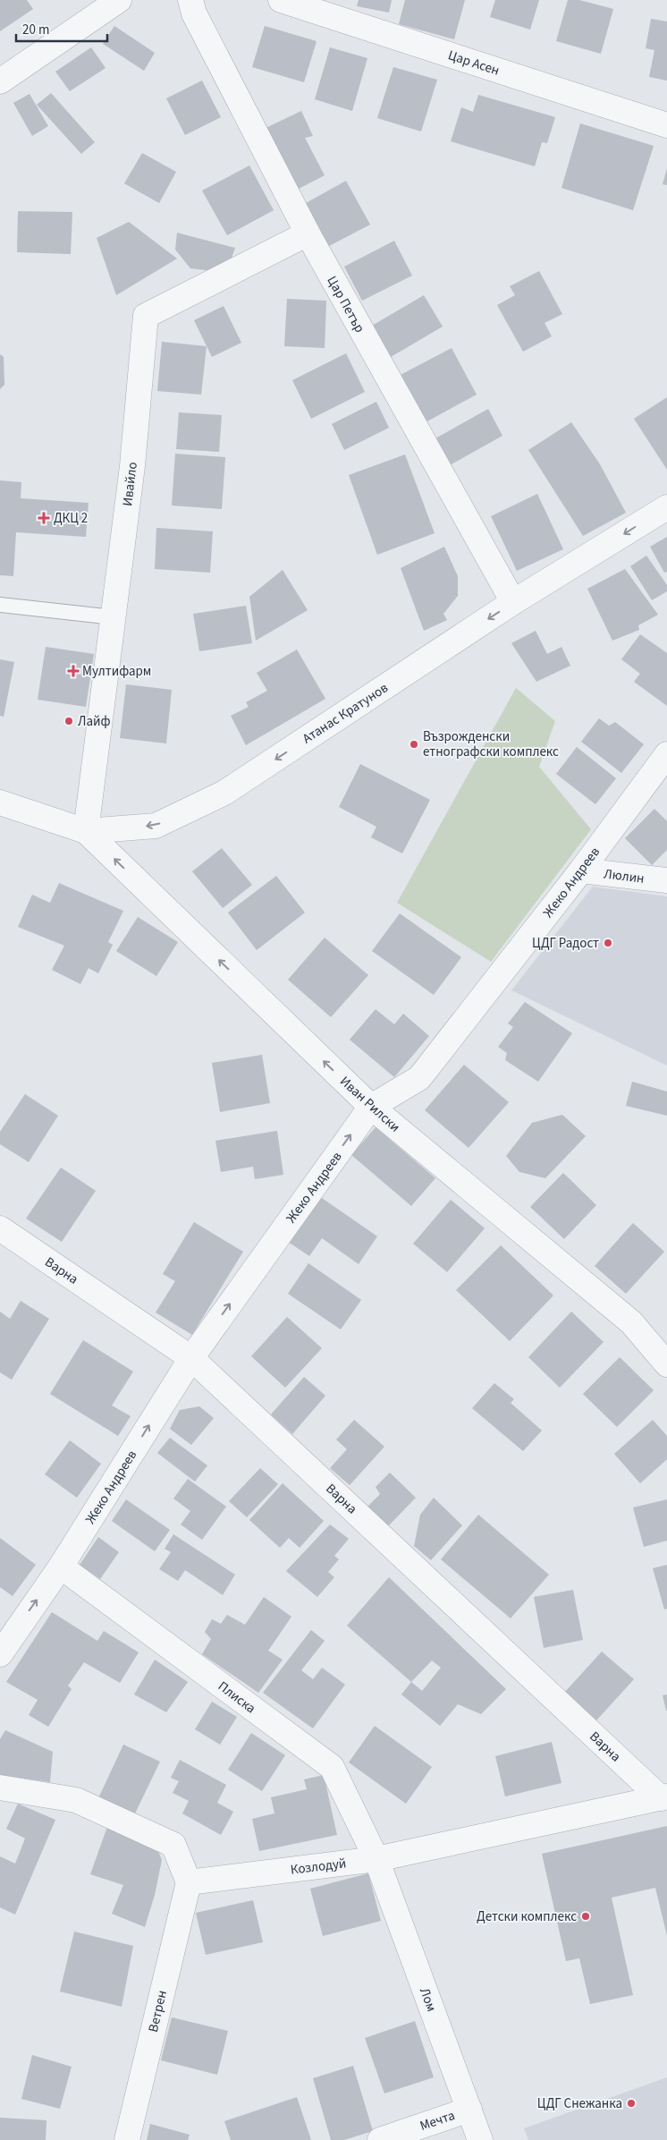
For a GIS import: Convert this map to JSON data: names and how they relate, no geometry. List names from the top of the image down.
{
  "streets": {
    "street": [
      "Цар Асен",
      "Цар Петър",
      "Ивайло",
      "Атанас Кратунов",
      "Люлин",
      "Жеко Андреев",
      "Иван Рилски",
      "Варна",
      "Плиска",
      "Козлодуй",
      "Лом",
      "Ветрен",
      "Мечта"
    ]
  },
  "crossings": [
    ["Цар Петър", "Ивайло"],
    ["Цар Петър", "Атанас Кратунов"],
    ["Ивайло", "Атанас Кратунов"],
    ["Ивайло", "Иван Рилски"],
    ["Атанас Кратунов", "Иван Рилски"],
    ["Люлин", "Жеко Андреев"],
    ["Жеко Андреев", "Иван Рилски"],
    ["Жеко Андреев", "Варна"],
    ["Жеко Андреев", "Плиска"],
    ["Варна", "Козлодуй"],
    ["Плиска", "Козлодуй"],
    ["Плиска", "Лом"],
    ["Козлодуй", "Лом"],
    ["Козлодуй", "Ветрен"],
    ["Лом", "Мечта"]
  ],
  "one_way": ["Атанас Кратунов", "Жеко Андреев", "Иван Рилски"],
  "places": {
    "health": ["ДКЦ 2", "Мултифарм"],
    "other": [
      "Лайф",
      "Възрожденски етнографски комплекс",
      "ЦДГ Радост",
      "Детски комплекс",
      "ЦДГ Снежанка"
    ]
  },
  "scale_bar": "20 m"
}
